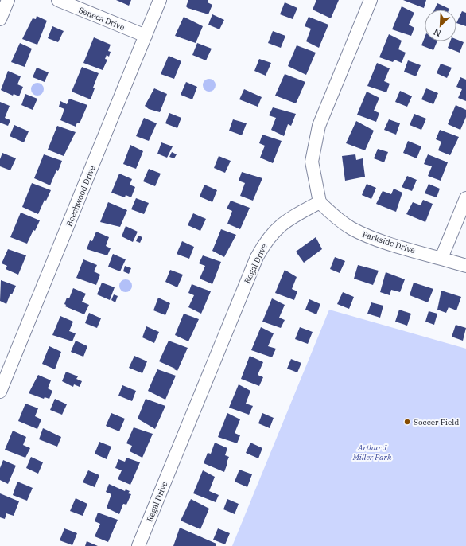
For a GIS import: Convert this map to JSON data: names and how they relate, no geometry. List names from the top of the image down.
{
  "streets": {
    "street": [
      "Seneca Drive",
      "Beechwood Drive",
      "Parkside Drive",
      "Regal Drive"
    ]
  },
  "crossings": [
    ["Seneca Drive", "Beechwood Drive"],
    ["Parkside Drive", "Regal Drive"]
  ],
  "parks": ["Arthur J Miller Park"],
  "places": ["Soccer Field"],
  "north": "bottom left"
}
